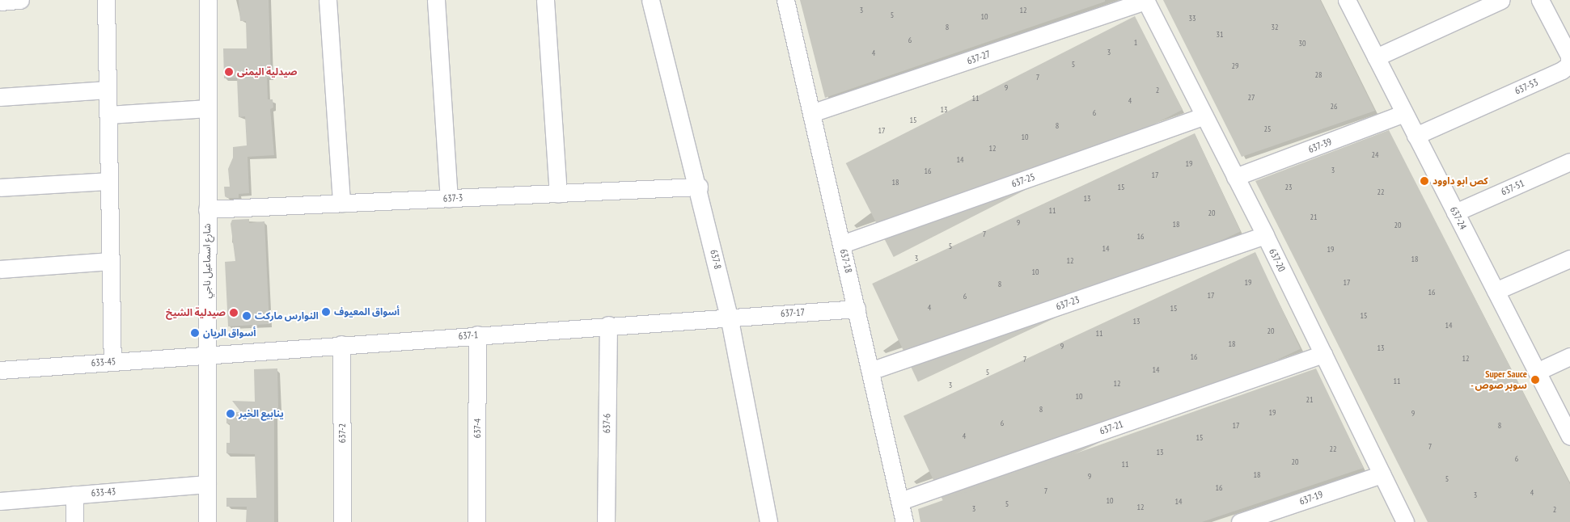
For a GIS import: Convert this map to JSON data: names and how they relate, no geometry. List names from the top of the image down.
{
  "streets": {
    "street": [
      "637-27",
      "637-53",
      "637-39",
      "637-25",
      "637-51",
      "637-3",
      "637-24",
      "637-8",
      "637-20",
      "شارع اسماعيل ناجي",
      "637-18",
      "637-23",
      "637-17",
      "637-1",
      "633-45",
      "637-6",
      "637-21",
      "637-4",
      "637-2",
      "633-43",
      "637-19"
    ]
  },
  "crossings": [
    ["637-27", "637-20"],
    ["637-27", "637-18"],
    ["637-53", "637-24"],
    ["637-39", "637-24"],
    ["637-39", "637-20"],
    ["637-25", "637-20"],
    ["637-25", "637-18"],
    ["637-51", "637-24"],
    ["637-3", "637-8"],
    ["637-3", "شارع اسماعيل ناجي"],
    ["637-8", "637-17"],
    ["637-8", "637-1"],
    ["637-20", "637-23"],
    ["637-20", "637-21"],
    ["637-20", "637-19"],
    ["شارع اسماعيل ناجي", "637-1"],
    ["شارع اسماعيل ناجي", "633-45"],
    ["شارع اسماعيل ناجي", "633-43"],
    ["637-18", "637-23"],
    ["637-18", "637-17"],
    ["637-18", "637-21"],
    ["637-17", "637-1"],
    ["637-1", "633-45"],
    ["637-1", "637-6"],
    ["637-1", "637-4"],
    ["637-1", "637-2"]
  ],
  "places": [
    "صيدلية اليمنى",
    "كص ابو داوود",
    "أسواق المعيوف",
    "صيدلية الشيخ",
    "النوارس ماركت",
    "أسواق الريان",
    "Super Sauce - سوبر صوص",
    "ينابيع الخير"
  ],
  "house_numbers": [
    "3",
    "12",
    "5",
    "10",
    "33",
    "8",
    "32",
    "31",
    "6",
    "1",
    "30",
    "3",
    "4",
    "5",
    "29",
    "28",
    "7",
    "9",
    "2",
    "27",
    "11",
    "4",
    "26",
    "13",
    "6",
    "15",
    "8",
    "25",
    "17",
    "10",
    "12",
    "24",
    "14",
    "19",
    "3",
    "16",
    "17",
    "18",
    "15",
    "23",
    "22",
    "13",
    "11",
    "20",
    "21",
    "9",
    "18",
    "20",
    "7",
    "16",
    "5",
    "14",
    "19",
    "3",
    "18",
    "12",
    "10",
    "19",
    "17",
    "8",
    "16",
    "17",
    "6",
    "4",
    "15",
    "15",
    "13",
    "14",
    "20",
    "11",
    "18",
    "9",
    "13",
    "16",
    "12",
    "7",
    "14",
    "5",
    "11",
    "12",
    "3",
    "10",
    "21",
    "8",
    "19",
    "9",
    "6",
    "17",
    "8",
    "4",
    "15",
    "7",
    "22",
    "13",
    "6",
    "20",
    "11",
    "18",
    "9",
    "5",
    "16",
    "7",
    "4",
    "3",
    "10",
    "14",
    "5",
    "12",
    "3",
    "2"
  ]
}
